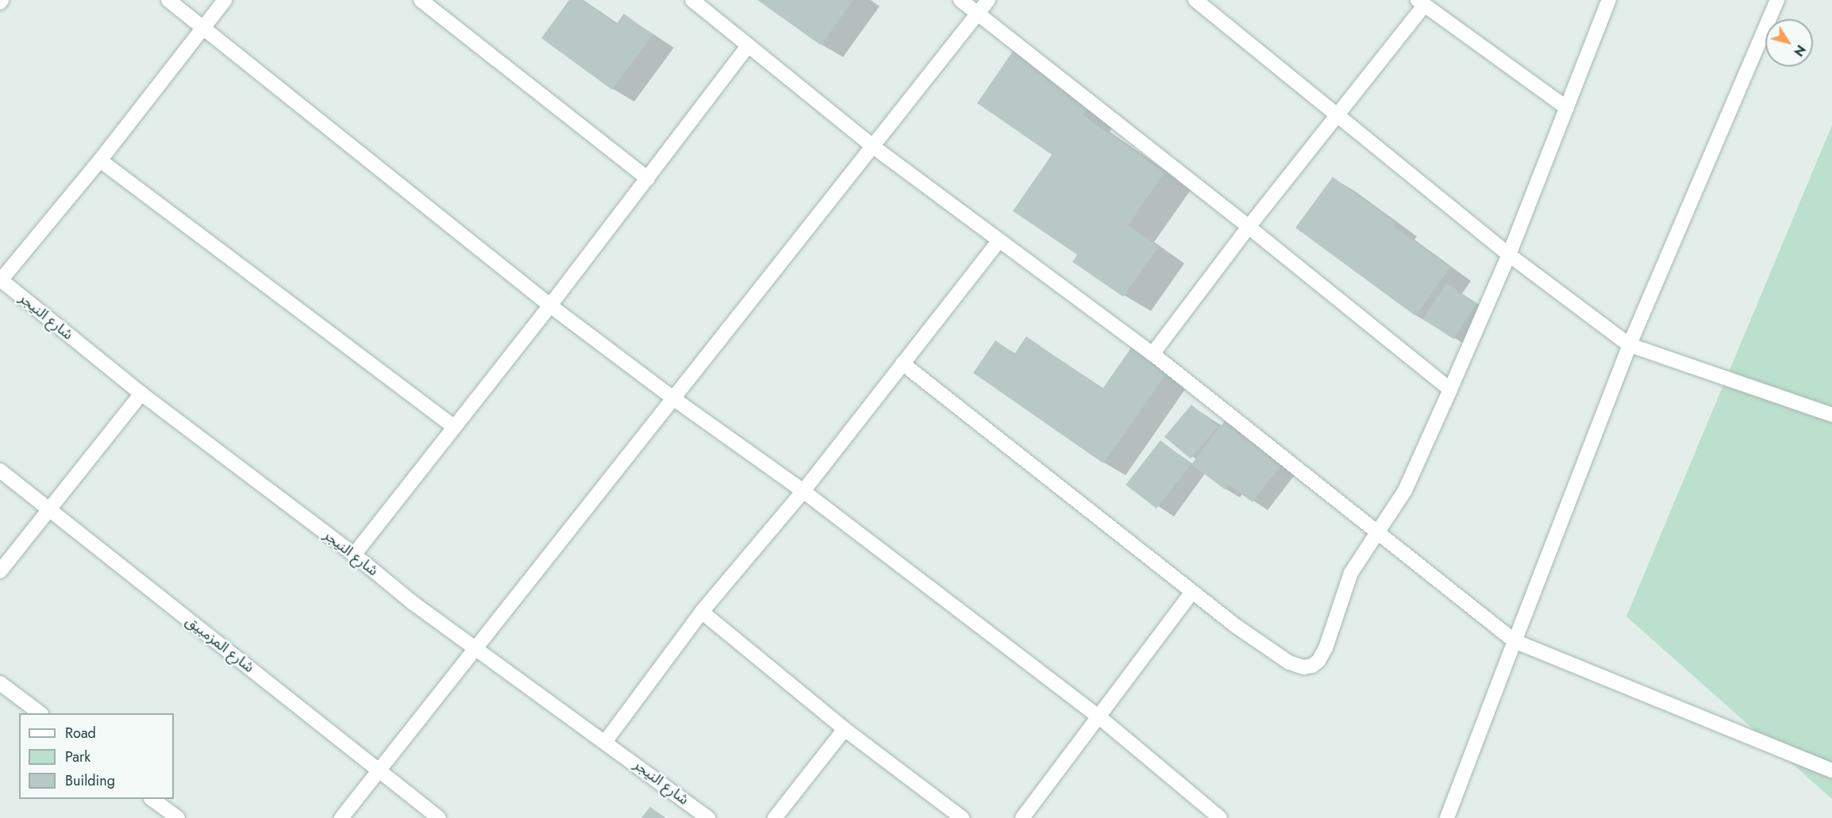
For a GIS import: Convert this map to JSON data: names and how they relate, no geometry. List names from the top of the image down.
{
  "streets": {
    "street": ["شارع النيجر", "شارع المزمبيق"]
  },
  "legend": ["Road", "Park", "Building"],
  "north": "bottom right"
}
